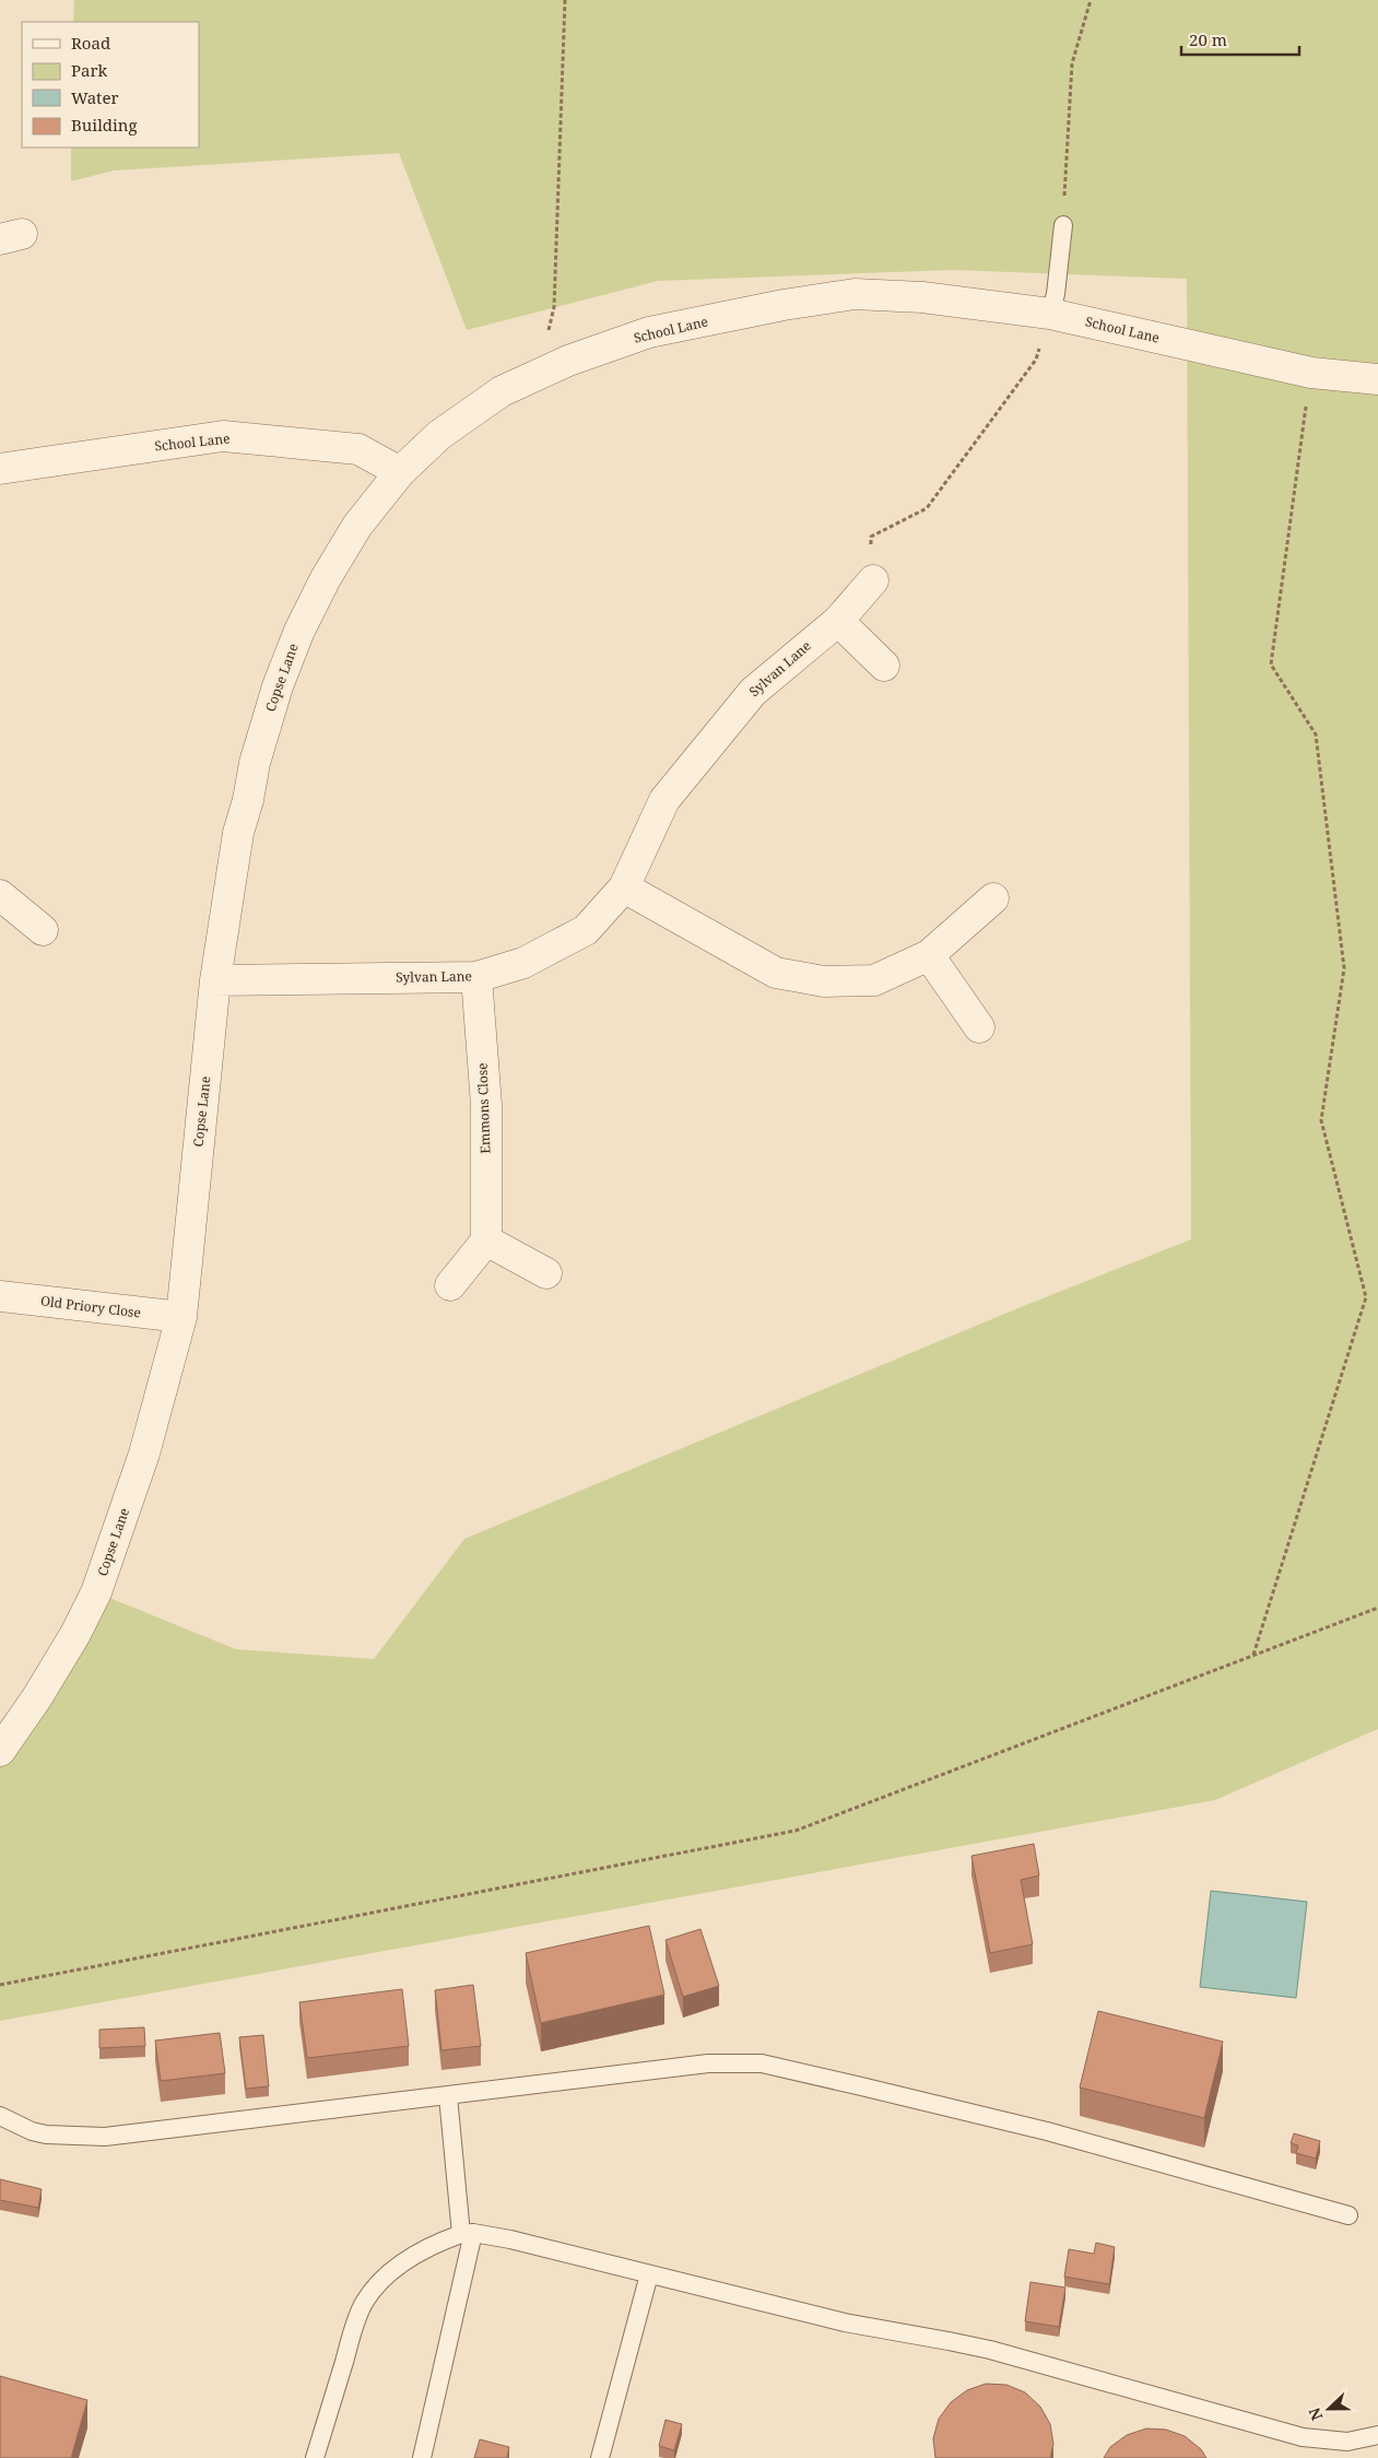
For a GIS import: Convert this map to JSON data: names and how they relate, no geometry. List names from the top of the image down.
{
  "streets": {
    "street": [
      "School Lane",
      "Sylvan Lane",
      "Copse Lane",
      "Emmons Close",
      "Old Priory Close"
    ]
  },
  "crossings": [
    ["School Lane", "Copse Lane"],
    ["Sylvan Lane", "Copse Lane"],
    ["Sylvan Lane", "Emmons Close"],
    ["Copse Lane", "Old Priory Close"]
  ],
  "legend": [
    "Road",
    "Park",
    "Water",
    "Building"
  ],
  "scale_bar": "20 m",
  "north": "left"
}
